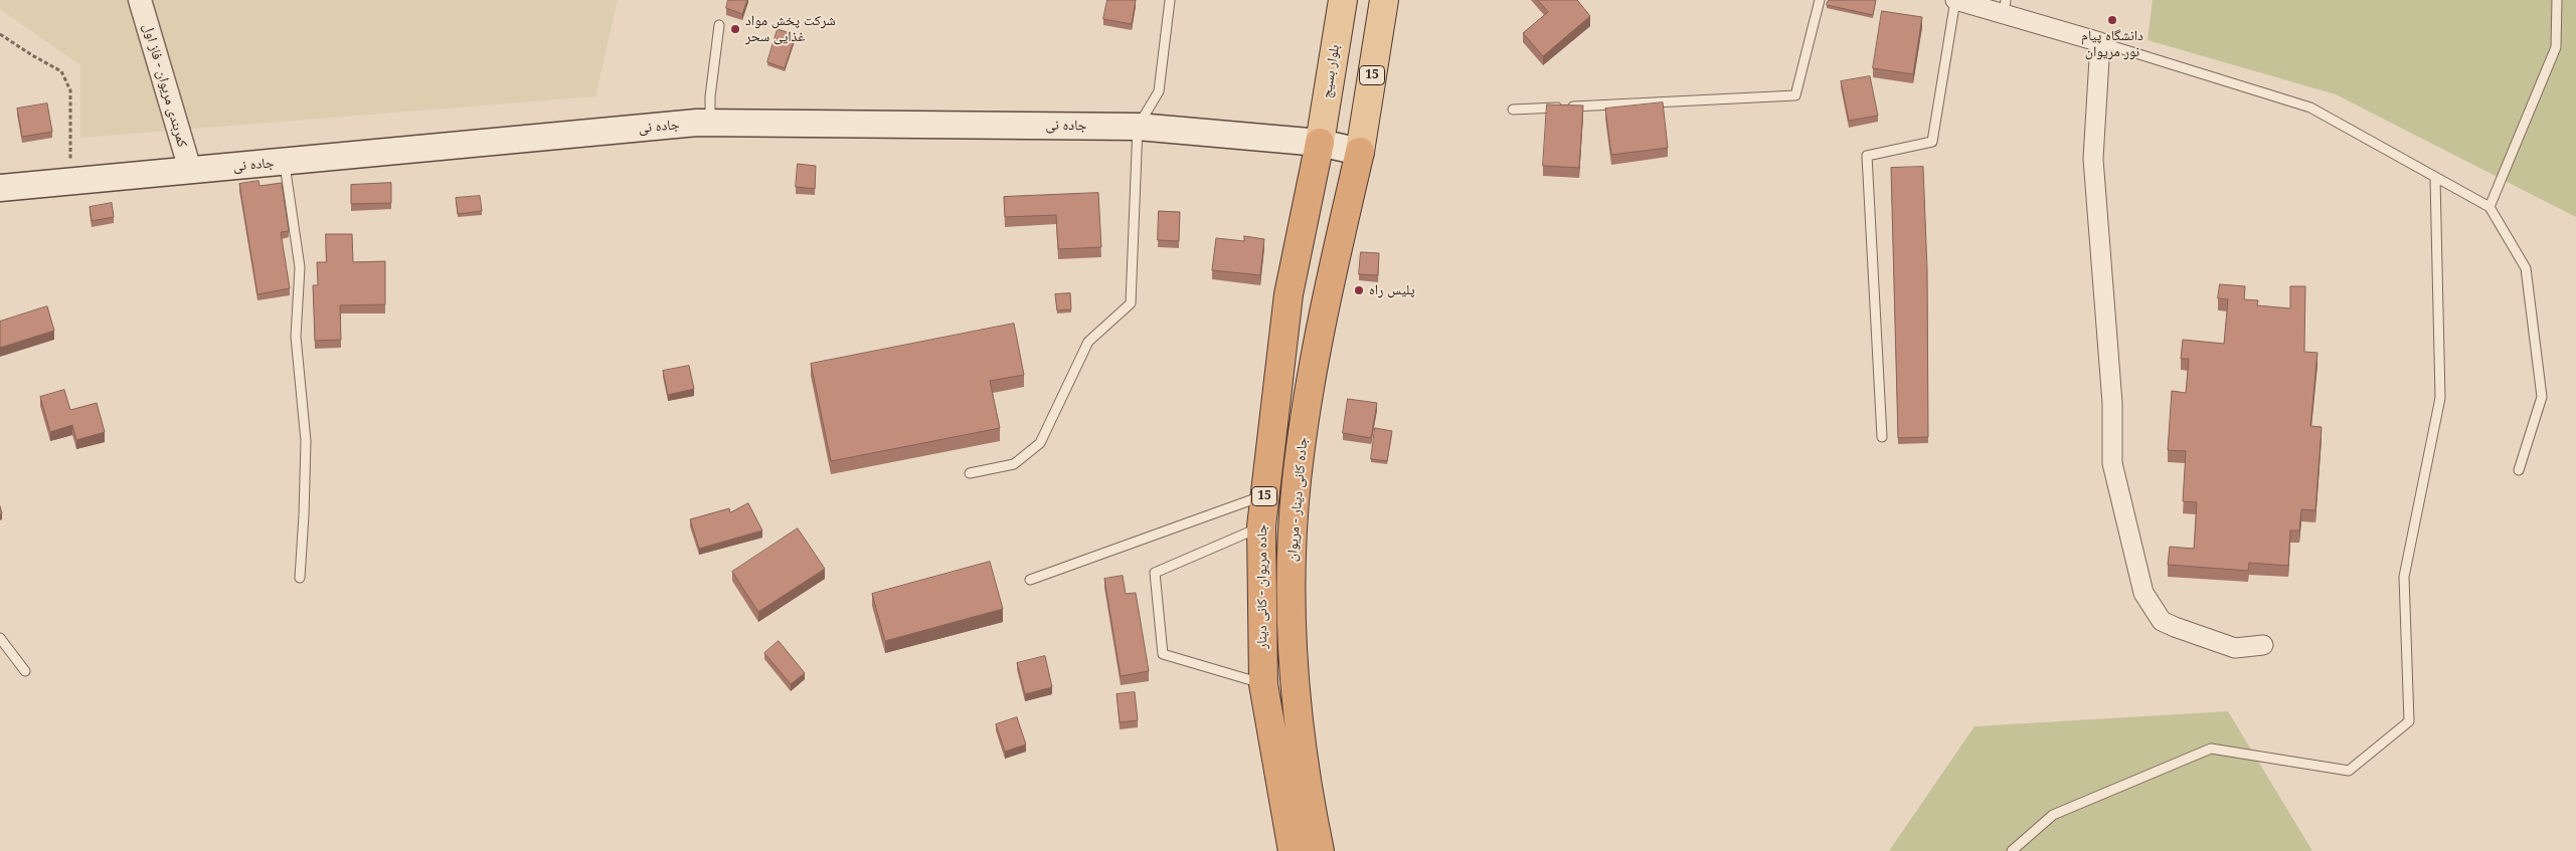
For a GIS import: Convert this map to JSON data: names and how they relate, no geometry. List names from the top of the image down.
{
  "streets": {
    "highway": ["15", "جاده کانی دینار - مریوان", "جاده مریوان - کانی دینار"],
    "main road": ["بلوار بسیج", "جاده نی"],
    "street": ["کمربندی مریوان - فاز اول"]
  },
  "crossings": [
    ["بلوار بسیج", "جاده نی"],
    ["بلوار بسیج", "جاده مریوان - کانی دینار"],
    ["15", "جاده نی"],
    ["15", "جاده کانی دینار - مریوان"],
    ["کمربندی مریوان - فاز اول", "جاده نی"],
    ["جاده نی", "جاده کانی دینار - مریوان"],
    ["جاده نی", "جاده مریوان - کانی دینار"]
  ],
  "places": ["دانشگاه پیام نور مریوان", "شرکت پخش مواد غذایی سحر", "پلیس راه"]
}
